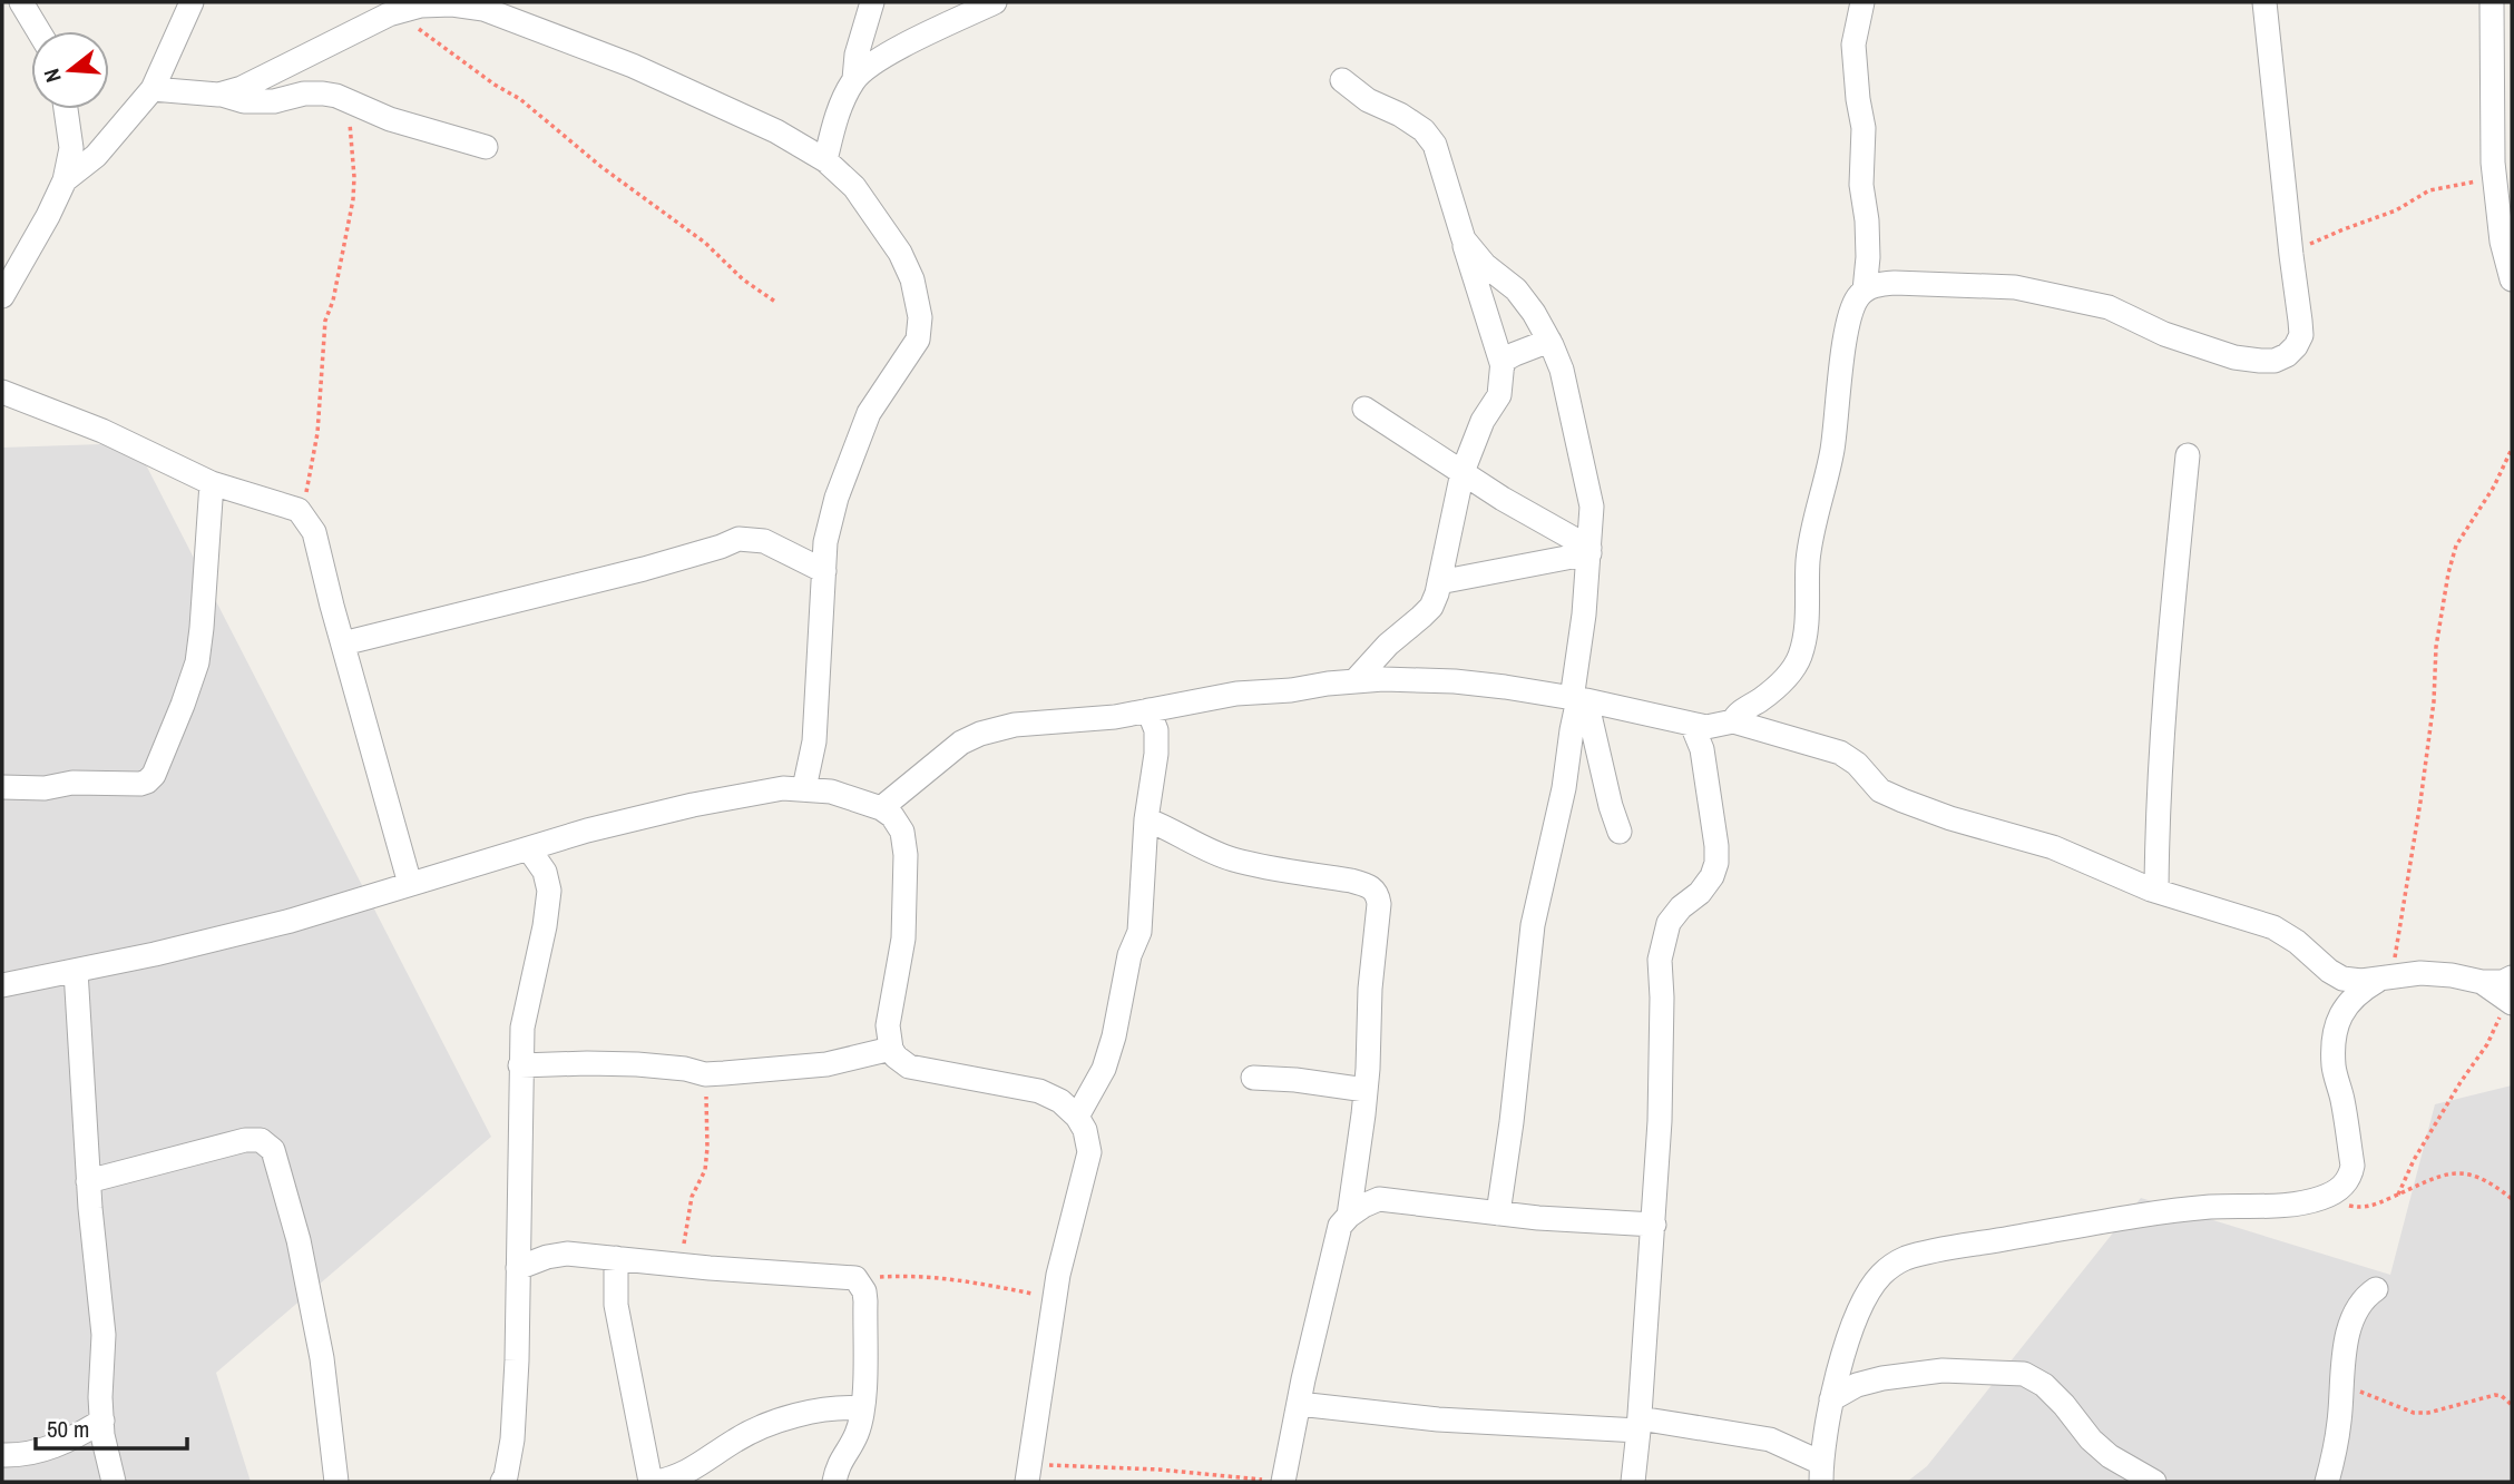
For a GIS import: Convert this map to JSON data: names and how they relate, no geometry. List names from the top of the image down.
{
  "scale_bar": "50 m",
  "north": "left"
}
